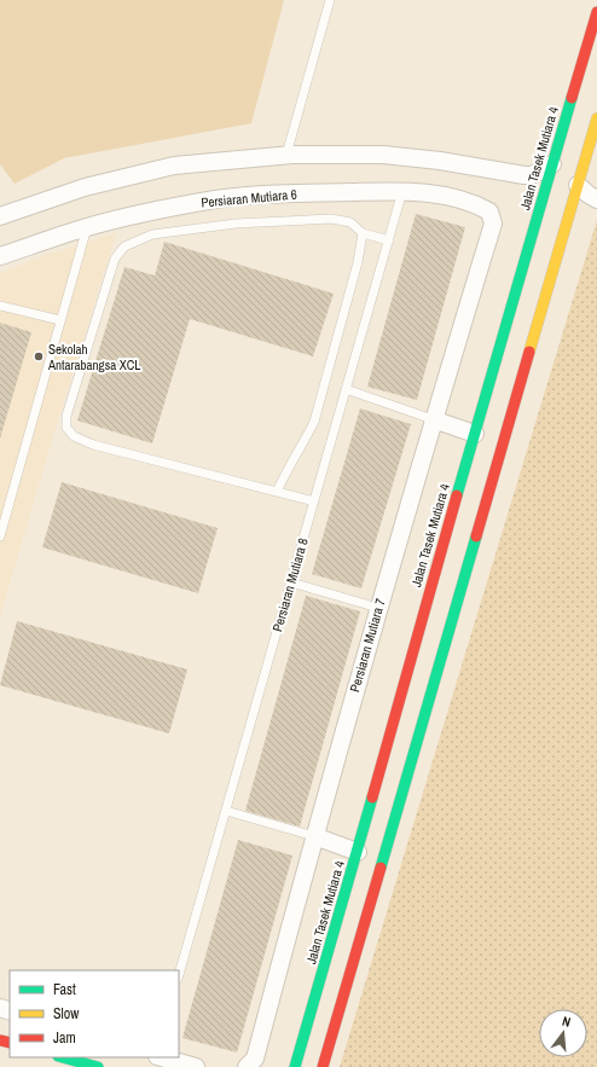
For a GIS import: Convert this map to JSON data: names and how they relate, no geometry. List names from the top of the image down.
{
  "streets": {
    "street": ["Jalan Tasek Mutiara 4", "Persiaran Mutiara 6", "Persiaran Mutiara 7"],
    "lane": ["Persiaran Mutiara 8"]
  },
  "crossings": [
    ["Persiaran Mutiara 6", "Persiaran Mutiara 8"],
    ["Persiaran Mutiara 6", "Persiaran Mutiara 7"]
  ],
  "places": ["Sekolah Antarabangsa XCL"],
  "legend": ["Fast", "Slow", "Jam"],
  "north": "top"
}
